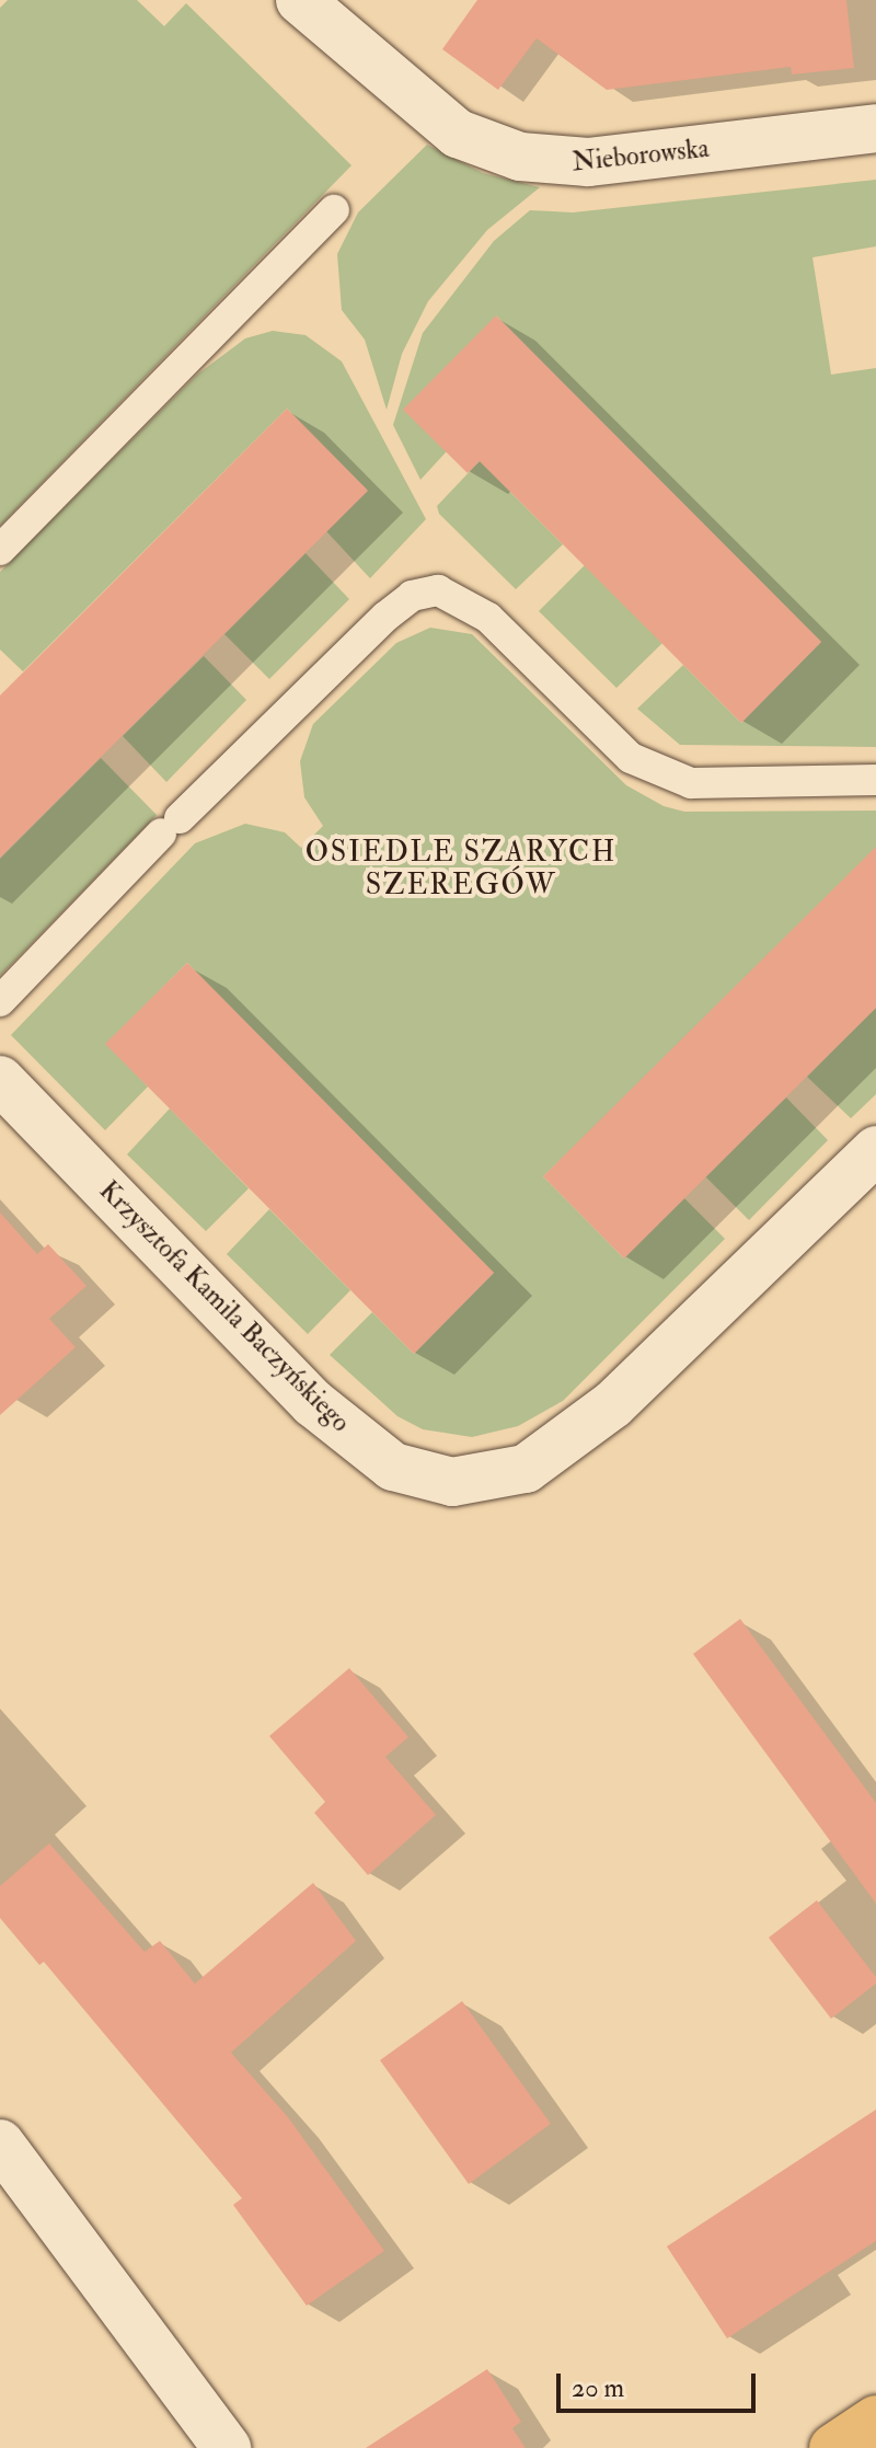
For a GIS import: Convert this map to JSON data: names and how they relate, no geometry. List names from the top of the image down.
{
  "streets": {
    "street": ["Nieborowska", "Krzysztofa Kamila Baczyńskiego"]
  },
  "districts": ["OSIEDLE SZARYCH SZEREGÓW"],
  "scale_bar": "20 m"
}
